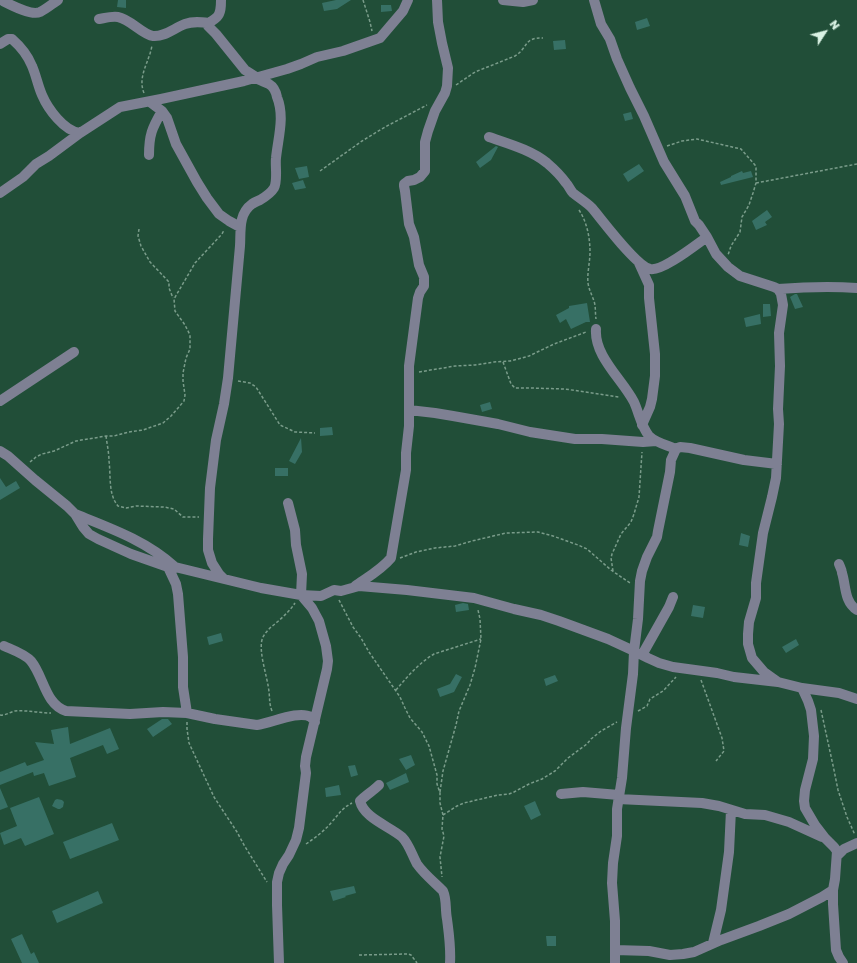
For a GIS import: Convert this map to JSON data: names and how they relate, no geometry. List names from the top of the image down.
{
  "north": "top right"
}
